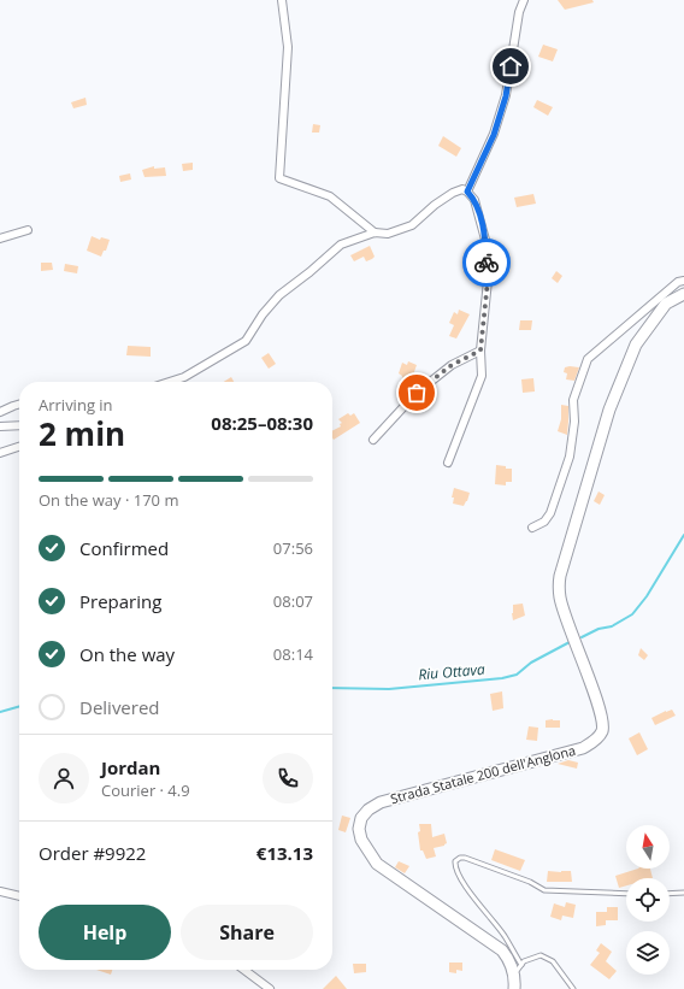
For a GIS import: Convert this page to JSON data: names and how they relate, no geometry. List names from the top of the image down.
{
  "streets": {
    "main road": ["Strada Statale 200 dell'Anglona"]
  },
  "water": ["Riu Ottava"],
  "north": "top",
  "page": {
    "heading": ["2 min", "Arriving in", "08:25–08:30"],
    "panel": [
      "Jordan",
      "Courier · 4.9",
      "Order #9922",
      "€13.13"
    ],
    "bar": "On the way · 170 m",
    "list": [
      ["Confirmed", "07:56"],
      ["Preparing", "08:07"],
      ["On the way", "08:14"],
      "Delivered"
    ],
    "buttons": ["Help", "Share"]
  }
}
